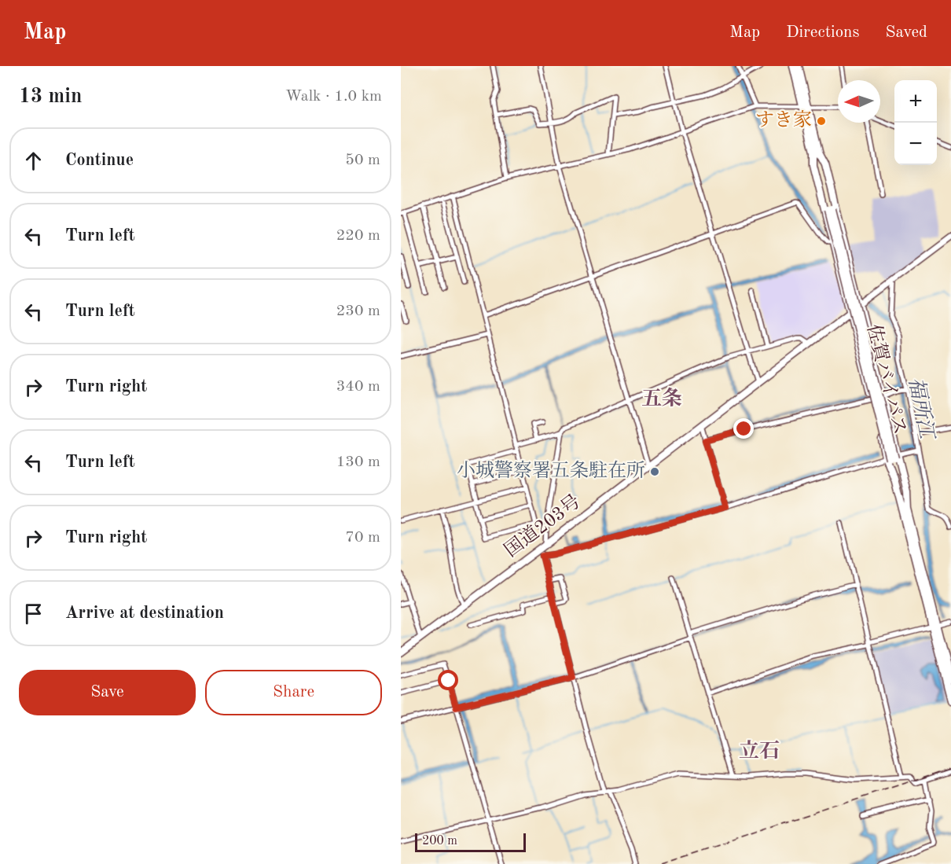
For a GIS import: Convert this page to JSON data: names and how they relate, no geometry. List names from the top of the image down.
{
  "streets": {
    "highway": ["佐賀バイパス", "国道203号"]
  },
  "districts": ["五条", "立石"],
  "water": ["福所江"],
  "places": ["すき家", "小城警察署五条駐在所"],
  "scale_bar": "200 m",
  "north": "left",
  "page": {
    "header": "Map",
    "nav": ["Map", "Directions", "Saved"],
    "heading": ["13 min", "Walk · 1.0 km"],
    "map_buttons": ["+", "−"],
    "list": [
      ["Continue", "50 m"],
      ["Turn left", "220 m"],
      ["Turn left", "230 m"],
      ["Turn right", "340 m"],
      ["Turn left", "130 m"],
      ["Turn right", "70 m"],
      "Arrive at destination"
    ],
    "buttons": ["Save", "Share"],
    "scale": "200 m"
  }
}
